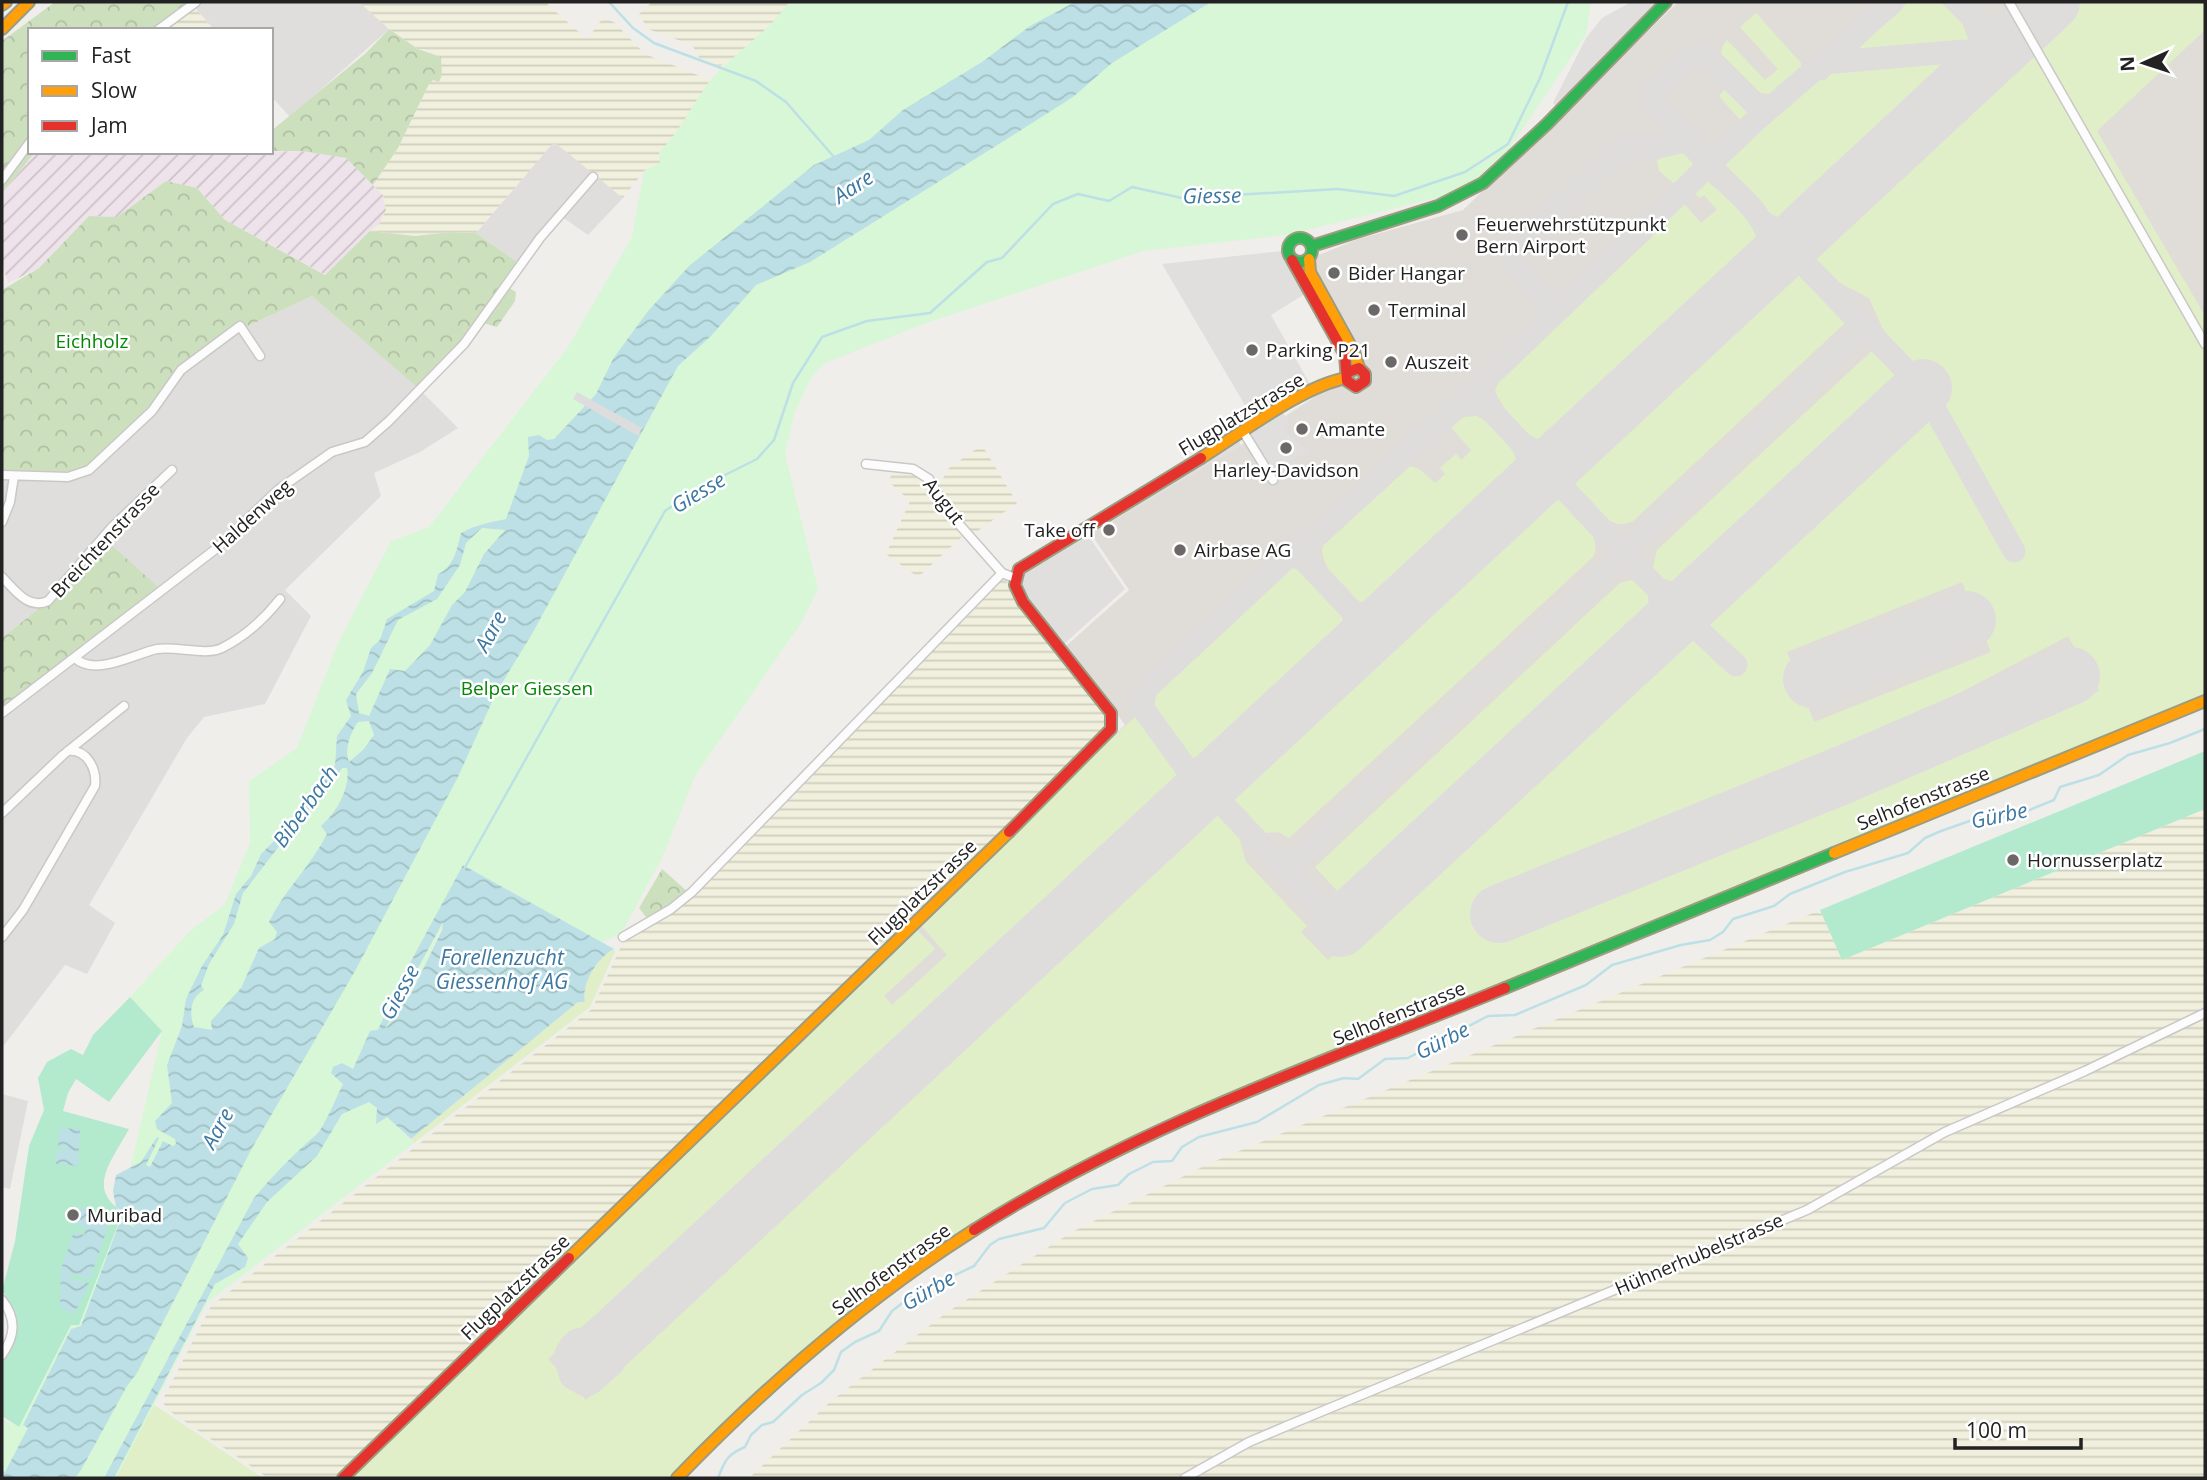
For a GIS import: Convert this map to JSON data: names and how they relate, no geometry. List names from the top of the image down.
{
  "streets": {
    "main road": ["Flugplatzstrasse", "Selhofenstrasse"],
    "street": [
      "Augut",
      "Haldenweg",
      "Breichtenstrasse",
      "Hühnerhubelstrasse"
    ]
  },
  "water": [
    "Aare",
    "Giesse",
    "Biberbach",
    "Gürbe",
    "Forellenzucht Giessenhof AG"
  ],
  "parks": ["Eichholz", "Belper Giessen"],
  "places": [
    "Feuerwehrstützpunkt Bern Airport",
    "Bider Hangar",
    "Terminal",
    "Parking P21",
    "Auszeit",
    "Amante",
    "Harley-Davidson",
    "Take off",
    "Airbase AG",
    "Hornusserplatz",
    "Muribad"
  ],
  "legend": ["Fast", "Slow", "Jam"],
  "scale_bar": "100 m",
  "north": "left"
}
